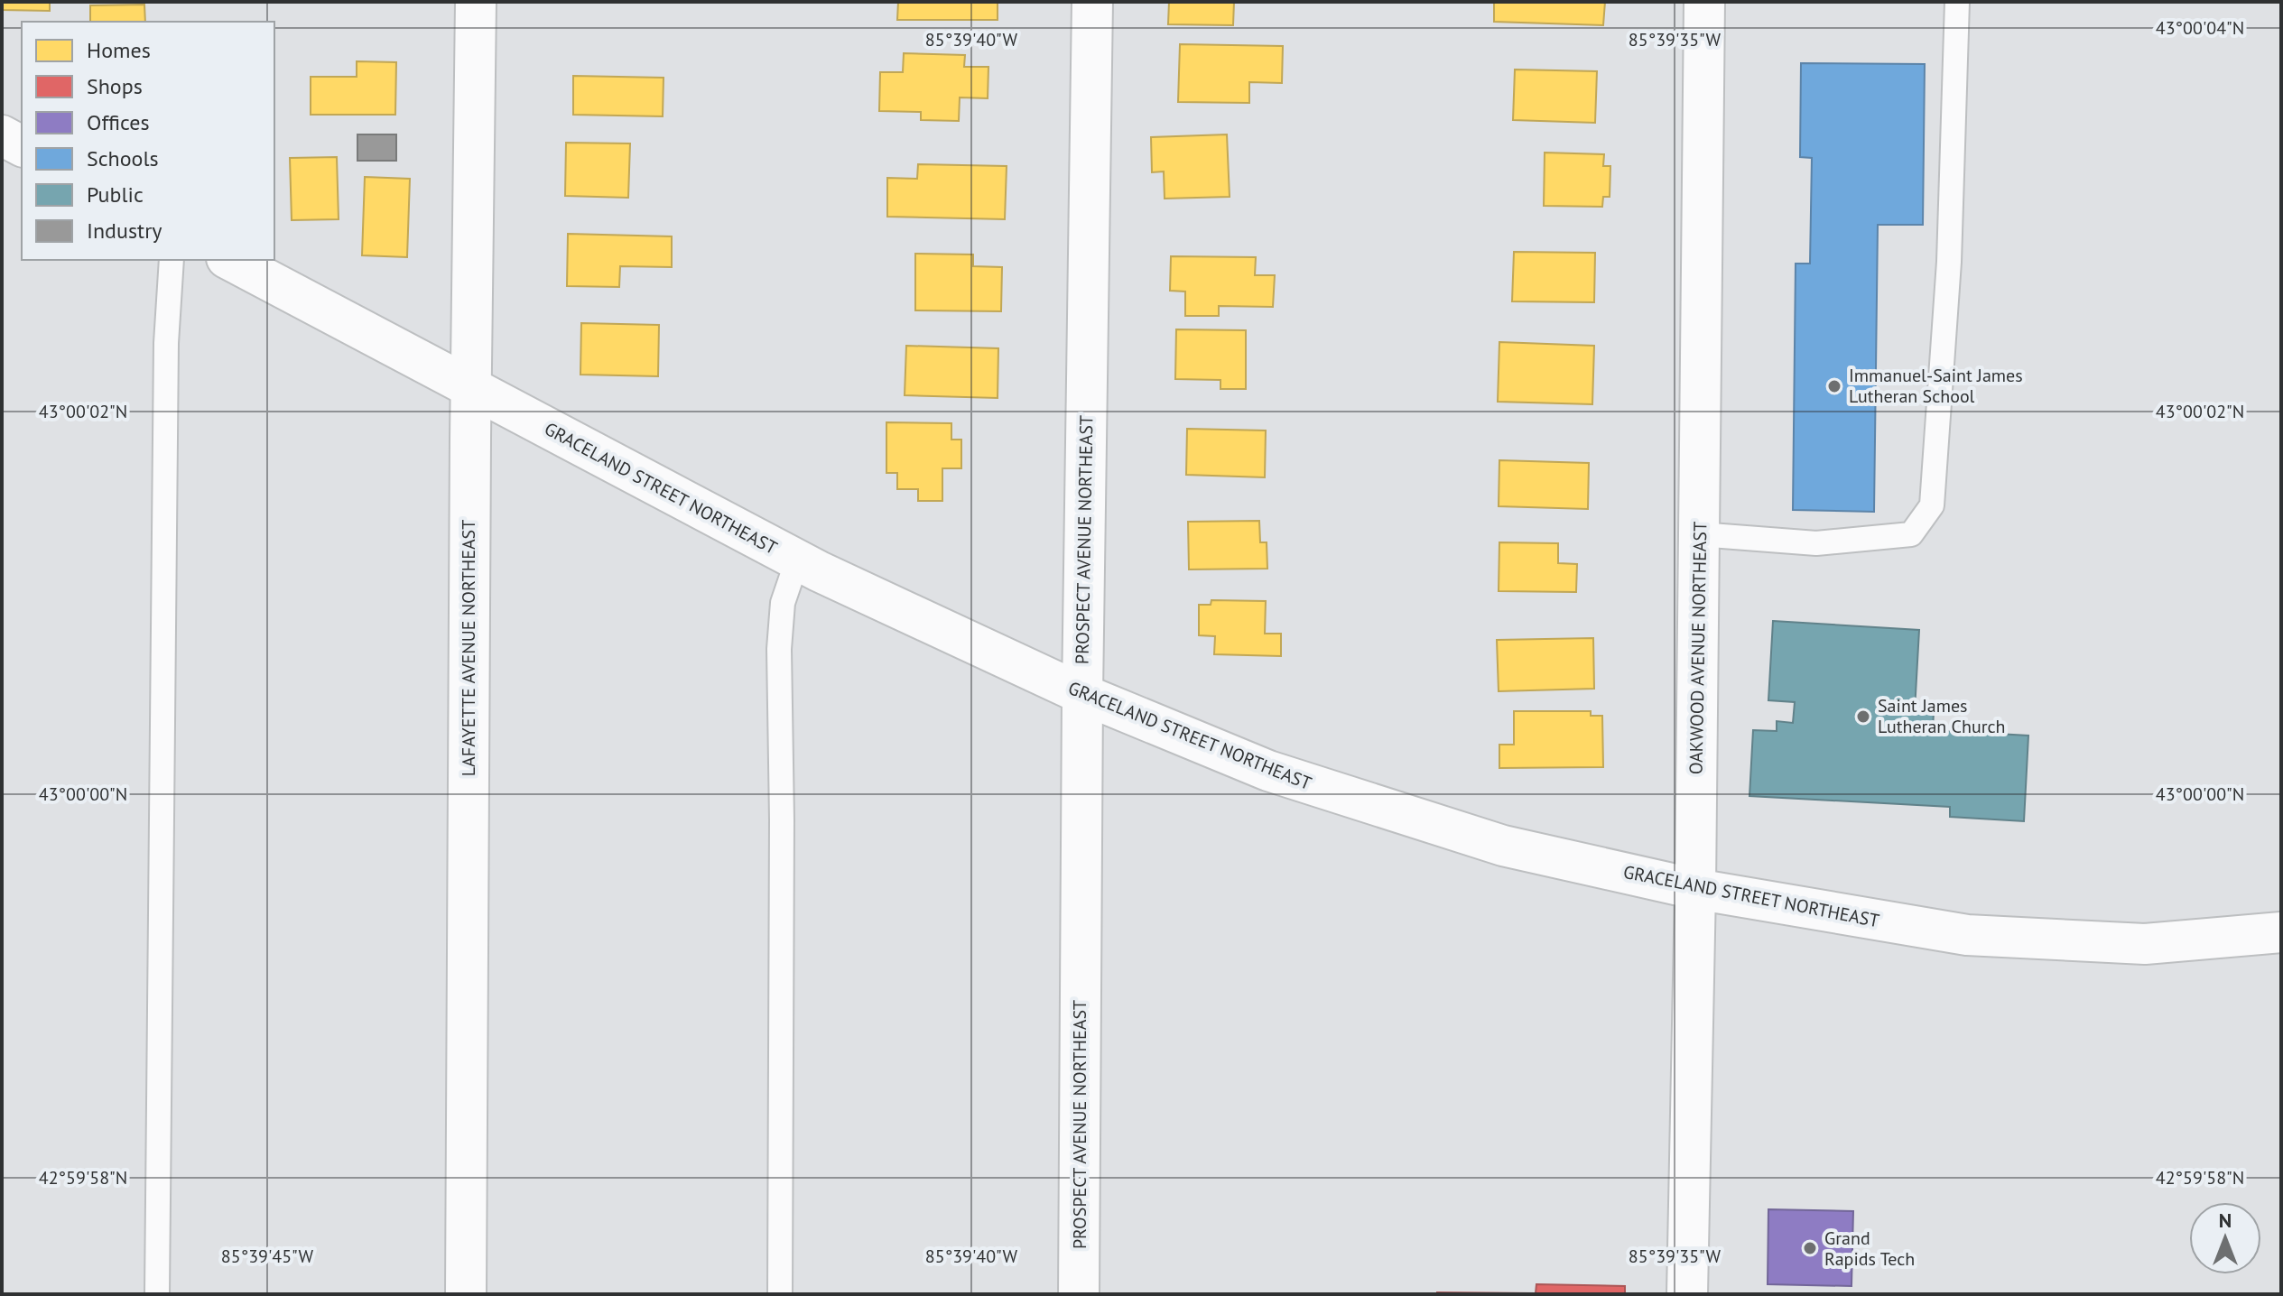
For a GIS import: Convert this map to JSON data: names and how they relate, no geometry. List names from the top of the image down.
{
  "streets": {
    "street": [
      "GRACELAND STREET NORTHEAST",
      "PROSPECT AVENUE NORTHEAST",
      "LAFAYETTE AVENUE NORTHEAST",
      "OAKWOOD AVENUE NORTHEAST"
    ]
  },
  "crossings": [
    ["GRACELAND STREET NORTHEAST", "PROSPECT AVENUE NORTHEAST"],
    ["GRACELAND STREET NORTHEAST", "LAFAYETTE AVENUE NORTHEAST"],
    ["GRACELAND STREET NORTHEAST", "OAKWOOD AVENUE NORTHEAST"]
  ],
  "places": ["Immanuel-Saint James Lutheran School", "Saint James Lutheran Church", "Grand Rapids Tech"],
  "legend": [
    "Homes",
    "Shops",
    "Offices",
    "Schools",
    "Public",
    "Industry"
  ],
  "north": "top",
  "coordinates": [
    "43°00'04\"N",
    "85°39'40\"W",
    "85°39'35\"W",
    "43°00'02\"N",
    "43°00'00\"N",
    "42°59'58\"N",
    "85°39'45\"W"
  ]
}
